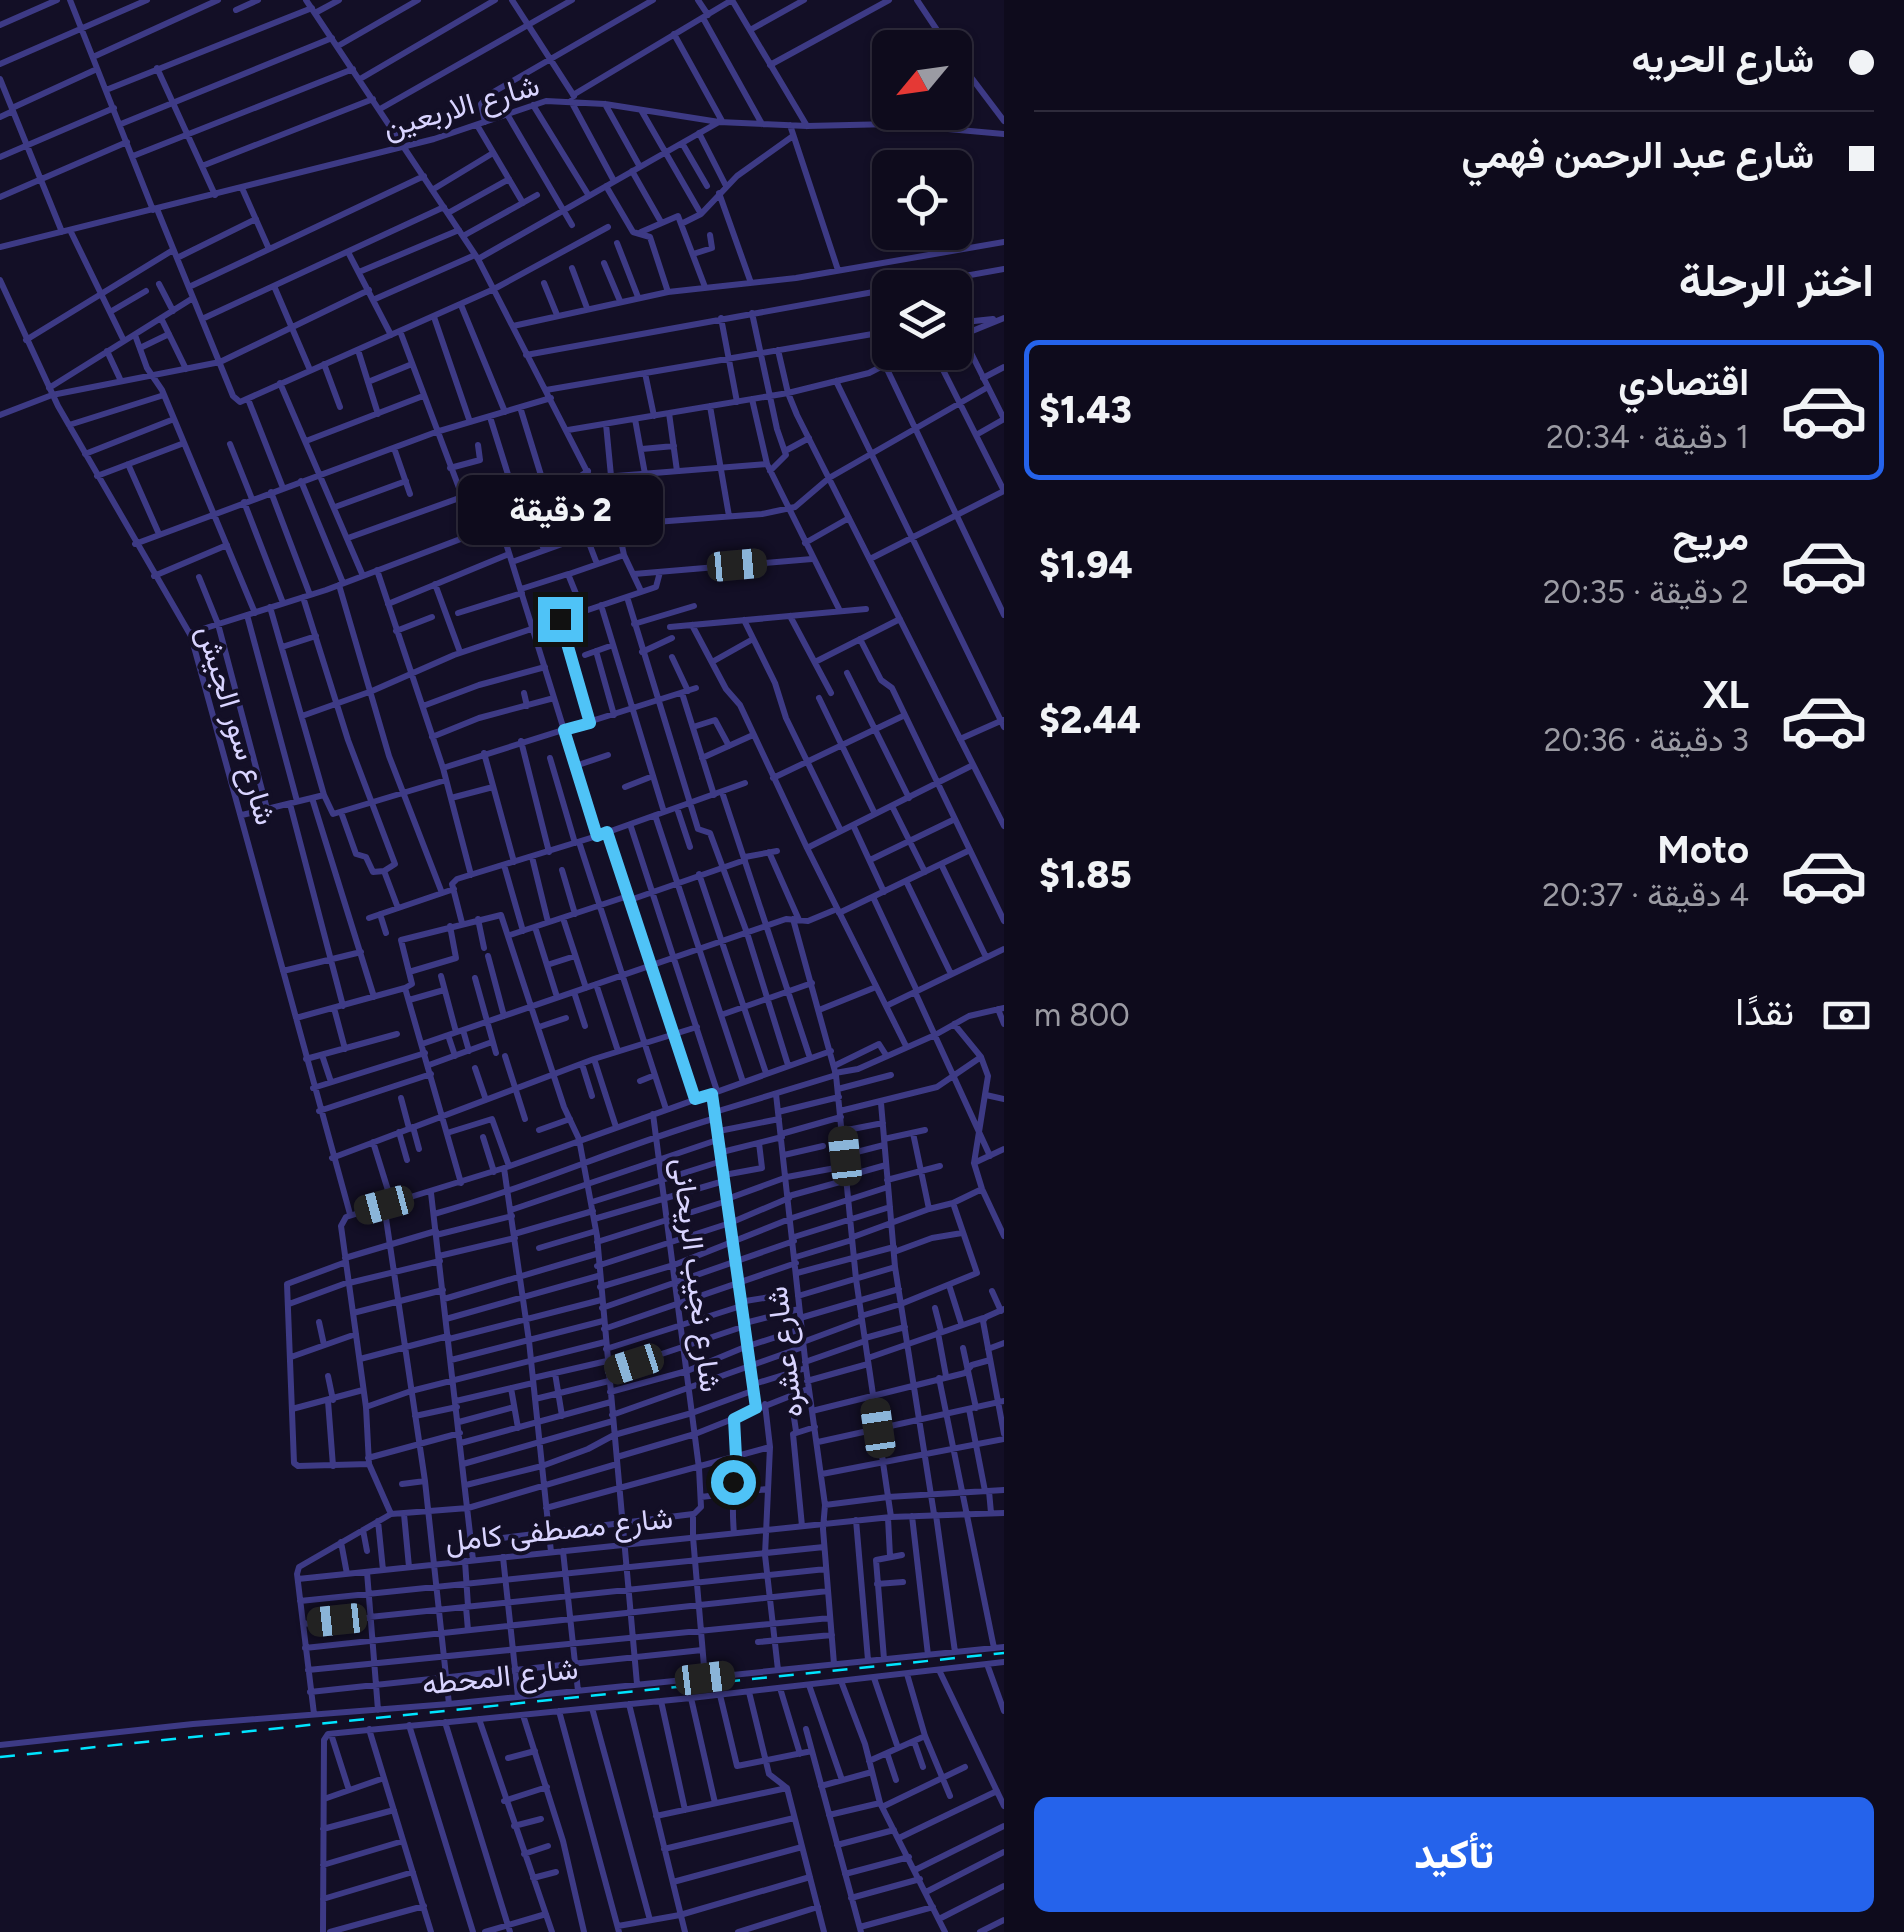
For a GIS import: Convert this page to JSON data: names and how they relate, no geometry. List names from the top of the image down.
{
  "streets": {
    "street": [
      "شارع الاربعين",
      "شارع سور الجيش",
      "شارع نجيب الريحانى",
      "شارع عشره",
      "شارع مصطفى كامل",
      "شارع المحطه"
    ]
  },
  "crossings": [
    ["شارع نجيب الريحانى", "شارع مصطفى كامل"],
    ["شارع نجيب الريحانى", "شارع المحطه"],
    ["شارع عشره", "شارع مصطفى كامل"],
    ["شارع عشره", "شارع المحطه"]
  ],
  "north": "bottom left",
  "page": {
    "banner": ["شارع الحريه", "شارع عبد الرحمن فهمي"],
    "heading": "اختر الرحلة",
    "list": [
      {
        "name": "اقتصادي",
        "note": "1 دقيقة · 20:34",
        "value": "$1.43"
      },
      {
        "name": "مريح",
        "note": "2 دقيقة · 20:35",
        "value": "$1.94"
      },
      {
        "name": "XL",
        "note": "3 دقيقة · 20:36",
        "value": "$2.44"
      },
      {
        "name": "Moto",
        "note": "4 دقيقة · 20:37",
        "value": "$1.85"
      }
    ],
    "bubble": "2 دقيقة",
    "pay": ["نقدًا", "800 m"],
    "buttons": "تأكيد"
  }
}
